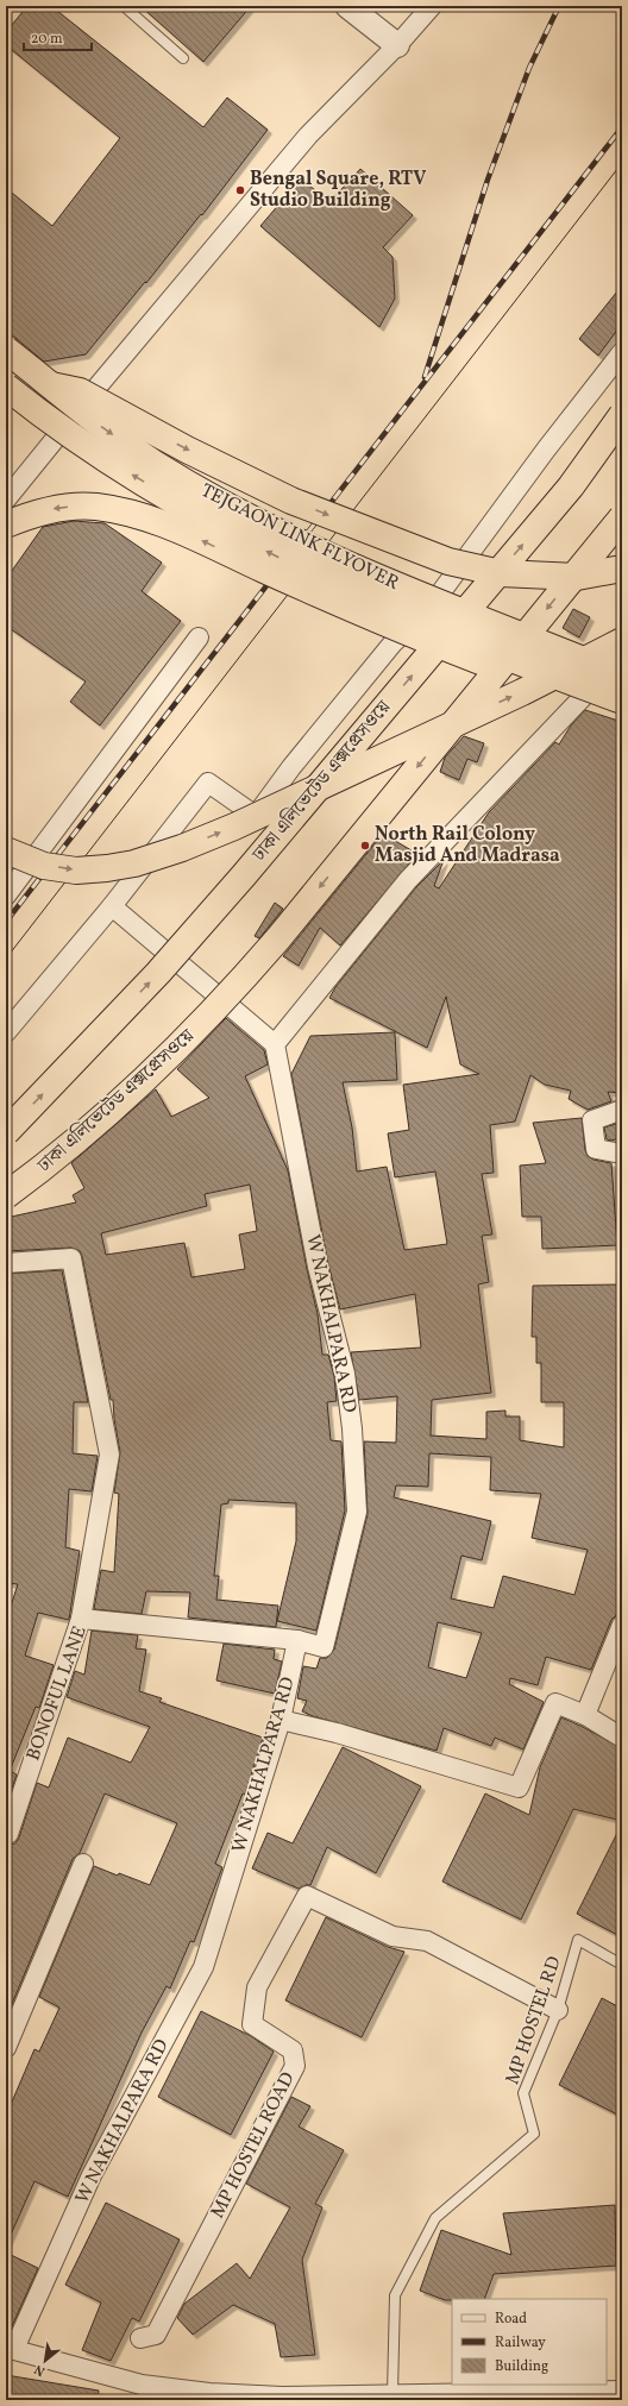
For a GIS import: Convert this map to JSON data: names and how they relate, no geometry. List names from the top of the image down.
{
  "streets": {
    "main road": ["TEJGAON LINK FLYOVER", "ঢাকা এলিভেটেড এক্সপ্রেসওয়ে"],
    "street": ["W NAKHALPARA RD", "BONOFUL LANE", "MP HOSTEL ROAD"],
    "lane": ["MP HOSTEL RD"]
  },
  "crossings": [
    ["W NAKHALPARA RD", "BONOFUL LANE"],
    ["MP HOSTEL RD", "MP HOSTEL ROAD"]
  ],
  "places": ["Bengal Square, RTV Studio Building", "North Rail Colony Masjid And Madrasa"],
  "legend": ["Road", "Railway", "Building"],
  "scale_bar": "20 m",
  "north": "bottom left"
}
